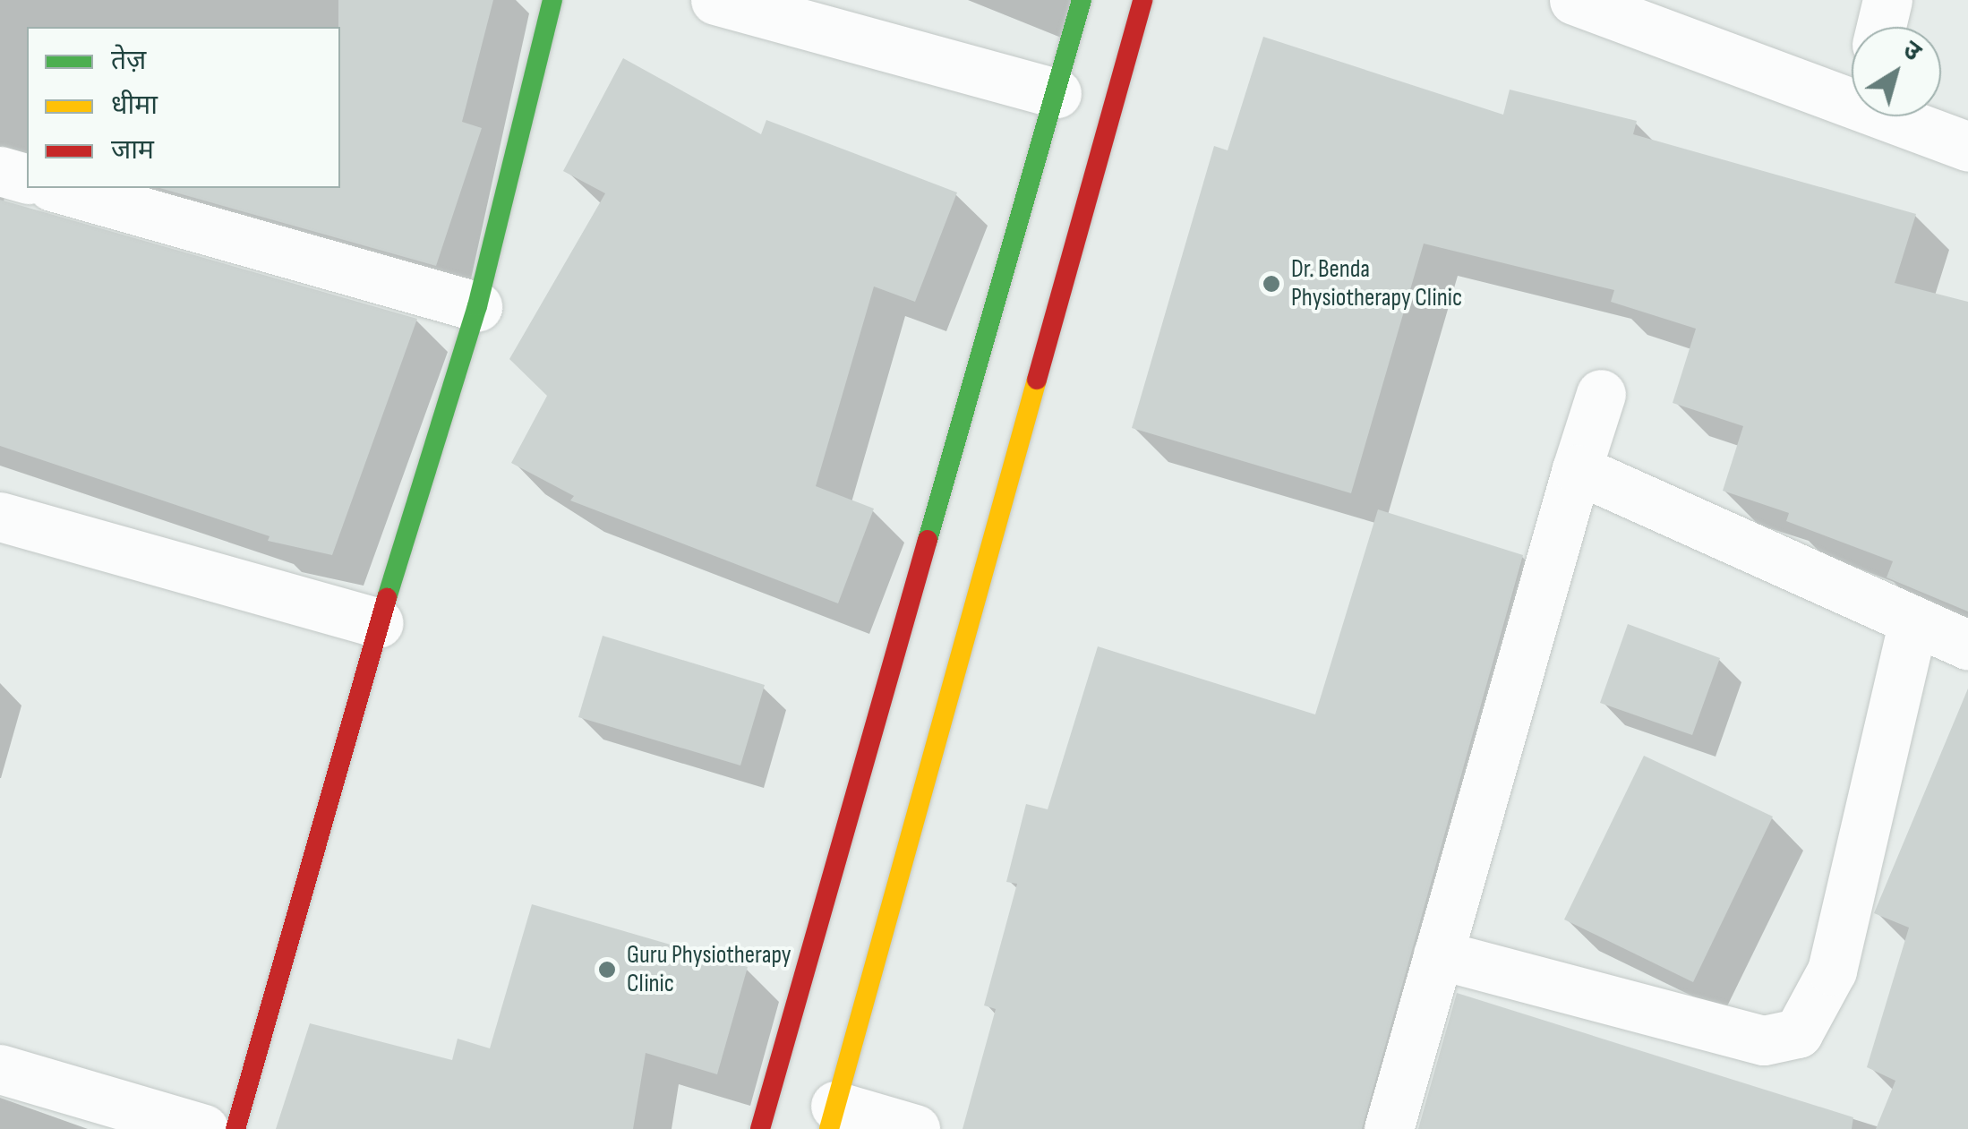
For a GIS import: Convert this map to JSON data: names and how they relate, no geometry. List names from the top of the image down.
{
  "places": ["Dr. Benda Physiotherapy Clinic", "Guru Physiotherapy Clinic"],
  "legend": ["तेज़", "धीमा", "जाम"],
  "north": "top right"
}
